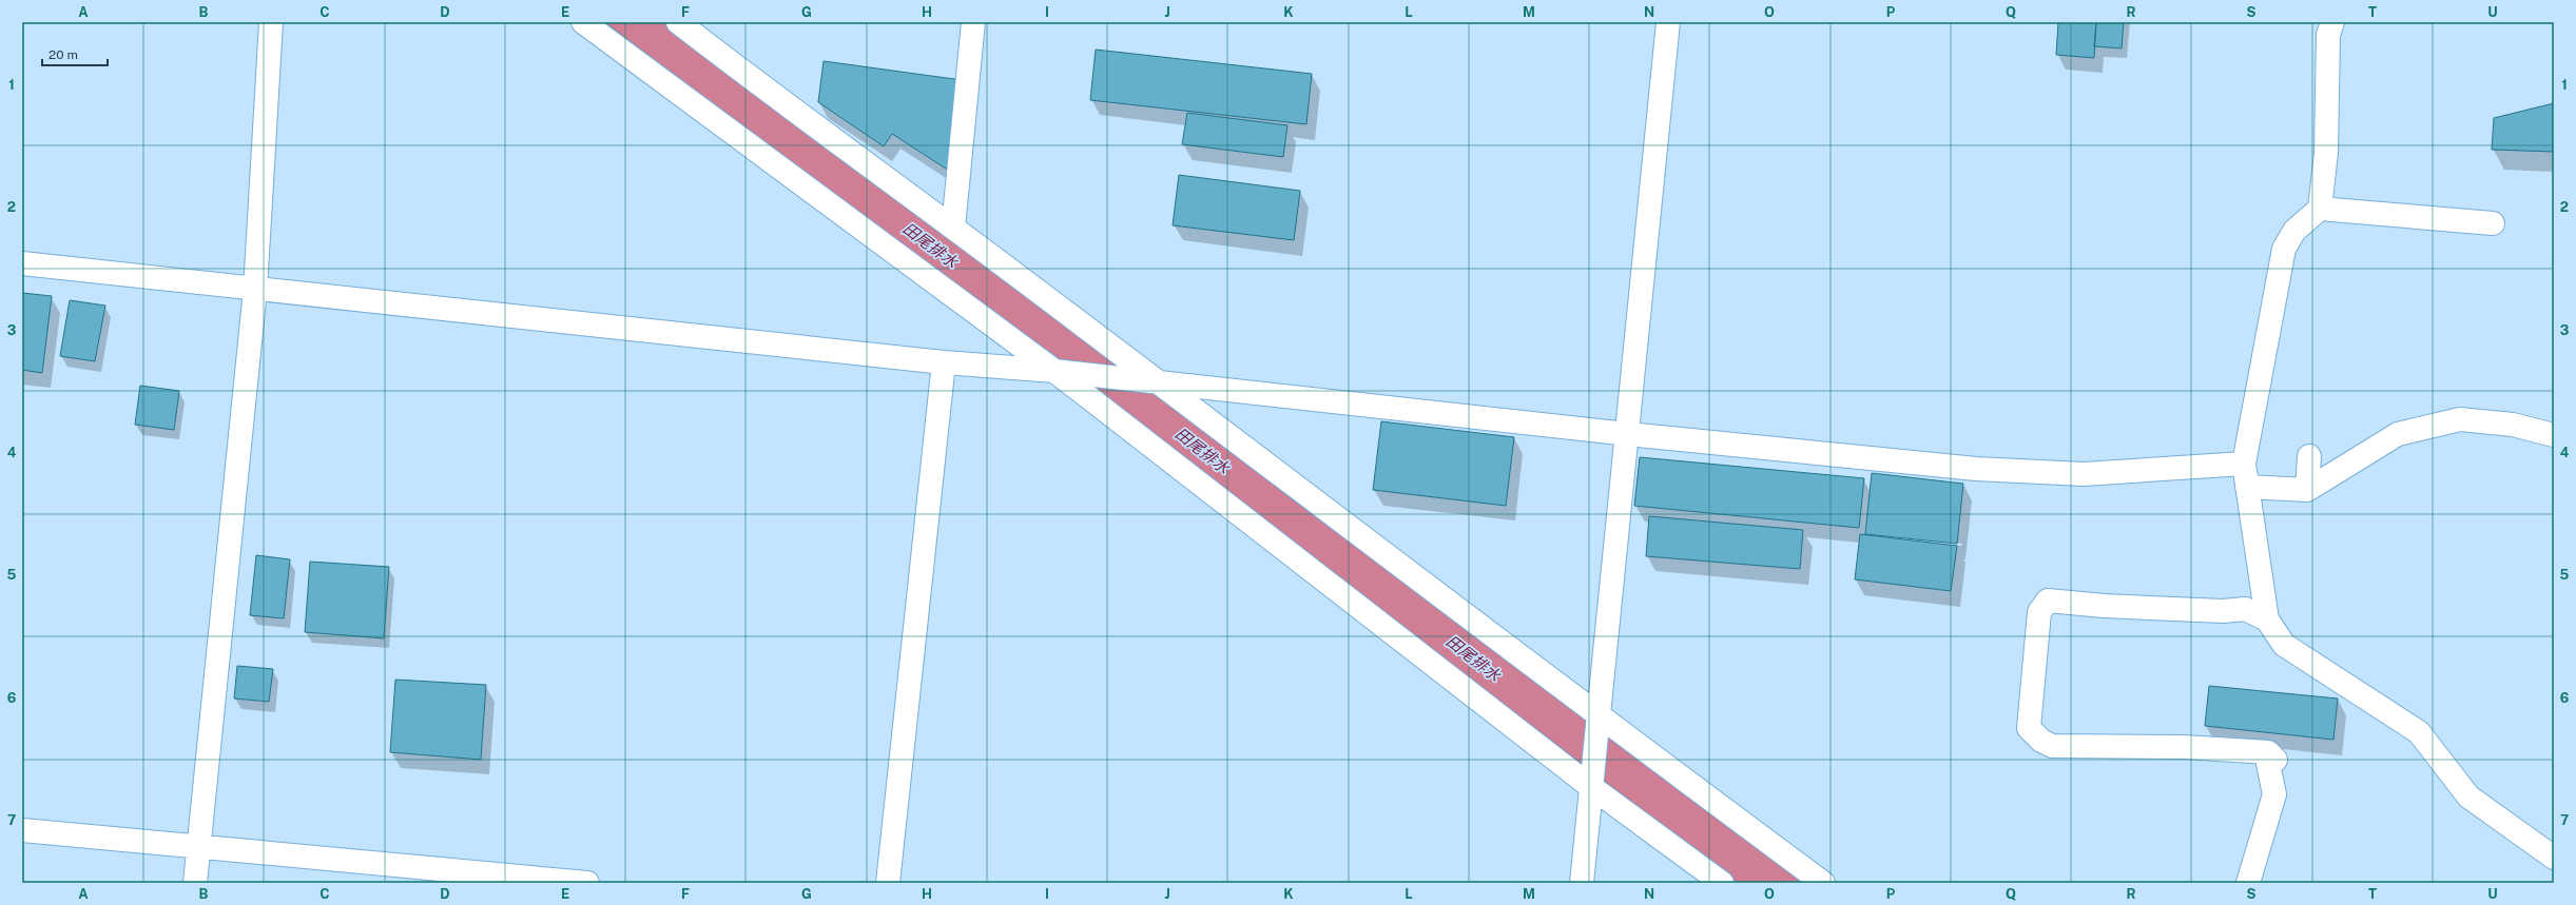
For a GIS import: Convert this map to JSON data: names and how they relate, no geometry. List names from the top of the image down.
{
  "water": ["田尾排水"],
  "scale_bar": "20 m",
  "grid": {
    "columns": [
      "A",
      "B",
      "C",
      "D",
      "E",
      "F",
      "G",
      "H",
      "I",
      "J",
      "K",
      "L",
      "M",
      "N",
      "O",
      "P",
      "Q",
      "R",
      "S",
      "T",
      "U"
    ],
    "rows": [
      "1",
      "2",
      "3",
      "4",
      "5",
      "6",
      "7"
    ]
  }
}
